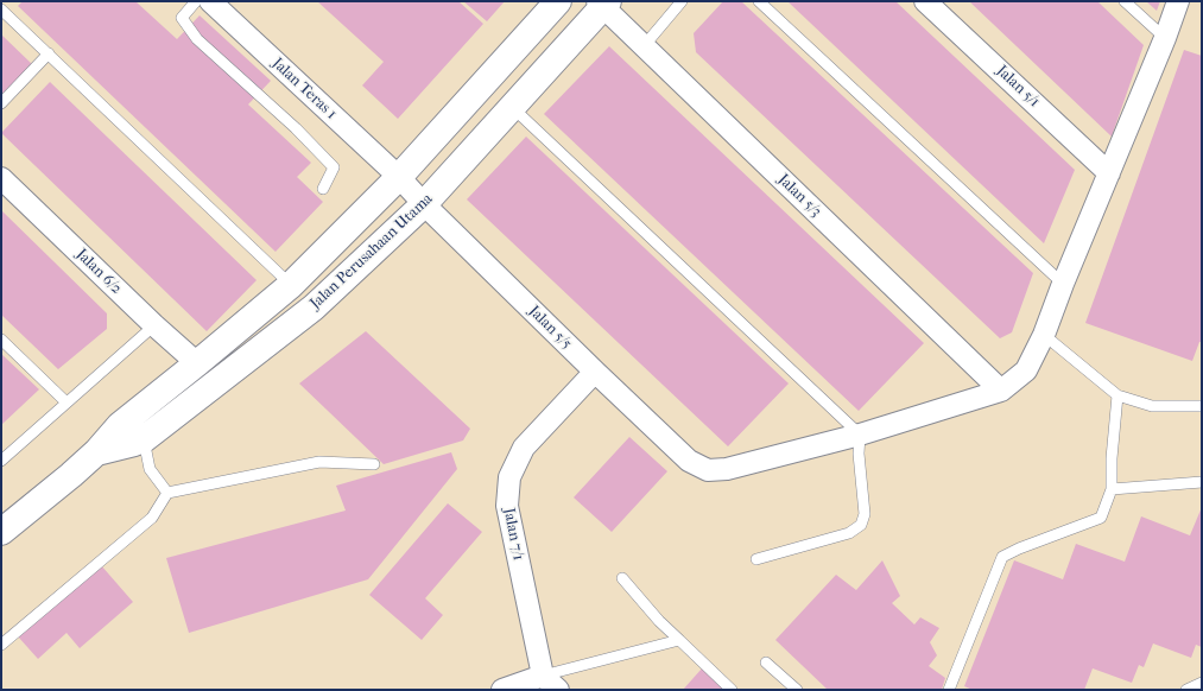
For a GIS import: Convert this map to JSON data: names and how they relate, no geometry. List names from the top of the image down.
{
  "streets": {
    "street": [
      "Jalan 5/1",
      "Jalan Teras 1",
      "Jalan 5/3",
      "Jalan Perusahaan Utama",
      "Jalan 6/2",
      "Jalan 5/5",
      "Jalan 7/1"
    ]
  },
  "crossings": [
    ["Jalan Teras 1", "Jalan Perusahaan Utama"],
    ["Jalan Teras 1", "Jalan 5/5"],
    ["Jalan 5/3", "Jalan Perusahaan Utama"],
    ["Jalan Perusahaan Utama", "Jalan 6/2"],
    ["Jalan Perusahaan Utama", "Jalan 5/5"],
    ["Jalan 5/5", "Jalan 7/1"]
  ]
}
